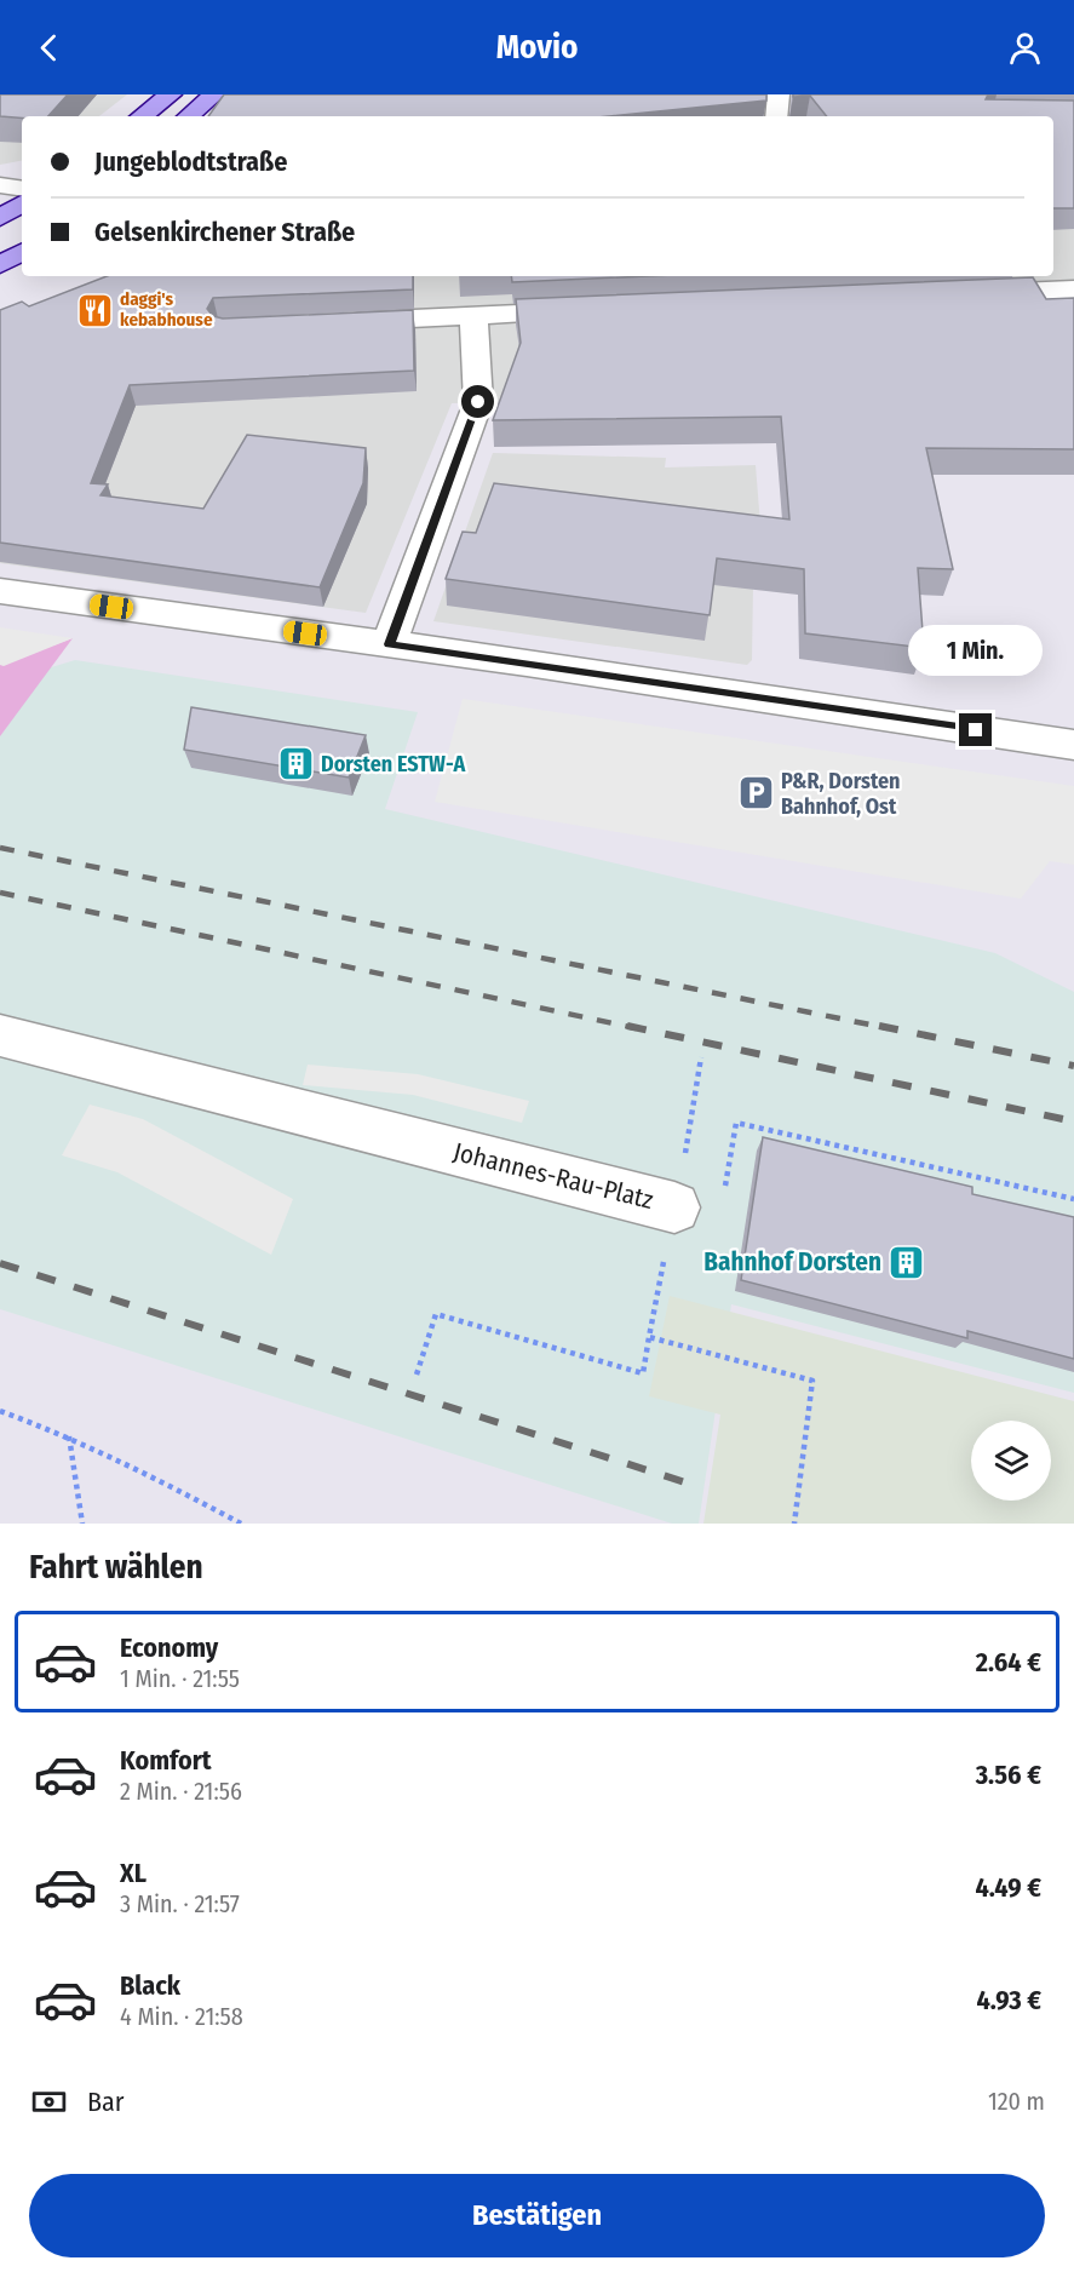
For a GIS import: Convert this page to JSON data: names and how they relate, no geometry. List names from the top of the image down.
{
  "streets": {
    "street": ["Johannes-Rau-Platz"]
  },
  "places": {
    "restaurant": ["daggi's kebabhouse"],
    "building": ["Dorsten ESTW-A", "Bahnhof Dorsten"],
    "parking": ["P&R, Dorsten Bahnhof, Ost"]
  },
  "page": {
    "header": "Movio",
    "banner": ["Jungeblodtstraße", "Gelsenkirchener Straße"],
    "bubble": "1 Min.",
    "heading": "Fahrt wählen",
    "list": [
      {
        "name": "Economy",
        "note": "1 Min. · 21:55",
        "value": "2.64 €"
      },
      {
        "name": "Komfort",
        "note": "2 Min. · 21:56",
        "value": "3.56 €"
      },
      {
        "name": "XL",
        "note": "3 Min. · 21:57",
        "value": "4.49 €"
      },
      {
        "name": "Black",
        "note": "4 Min. · 21:58",
        "value": "4.93 €"
      }
    ],
    "pay": ["Bar", "120 m"],
    "buttons": "Bestätigen"
  }
}
